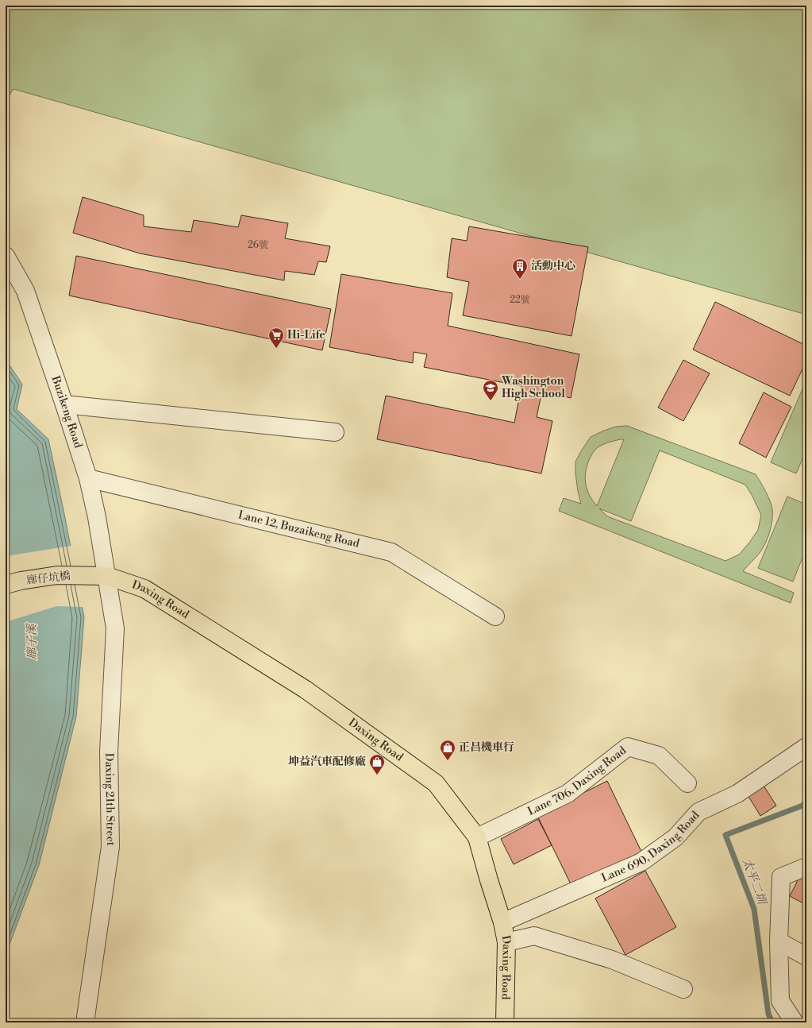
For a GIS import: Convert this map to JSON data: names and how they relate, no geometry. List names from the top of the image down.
{
  "streets": {
    "main road": ["廍仔坑橋", "Daxing Road"],
    "street": [
      "Buzikeng Road",
      "Lane 12, Buzaikeng Road",
      "Lane 706, Daxing Road",
      "Daxing 21th Street",
      "Lane 690, Daxing Road"
    ]
  },
  "crossings": [
    ["Buzikeng Road", "Lane 12, Buzaikeng Road"],
    ["Buzikeng Road", "廍仔坑橋"],
    ["Buzikeng Road", "Daxing Road"],
    ["Buzikeng Road", "Daxing 21th Street"],
    ["廍仔坑橋", "Daxing Road"],
    ["廍仔坑橋", "Daxing 21th Street"],
    ["Daxing Road", "Lane 706, Daxing Road"],
    ["Daxing Road", "Daxing 21th Street"],
    ["Daxing Road", "Lane 690, Daxing Road"]
  ],
  "water": ["廍子溪", "太平二圳"],
  "places": {
    "building": ["活動中心"],
    "supermarket": ["Hi-Life"],
    "school or university": ["Washington High School"],
    "shop": ["正昌機車行", "坤益汽車配修廠"]
  },
  "house_numbers": ["26號", "22號"]
}
